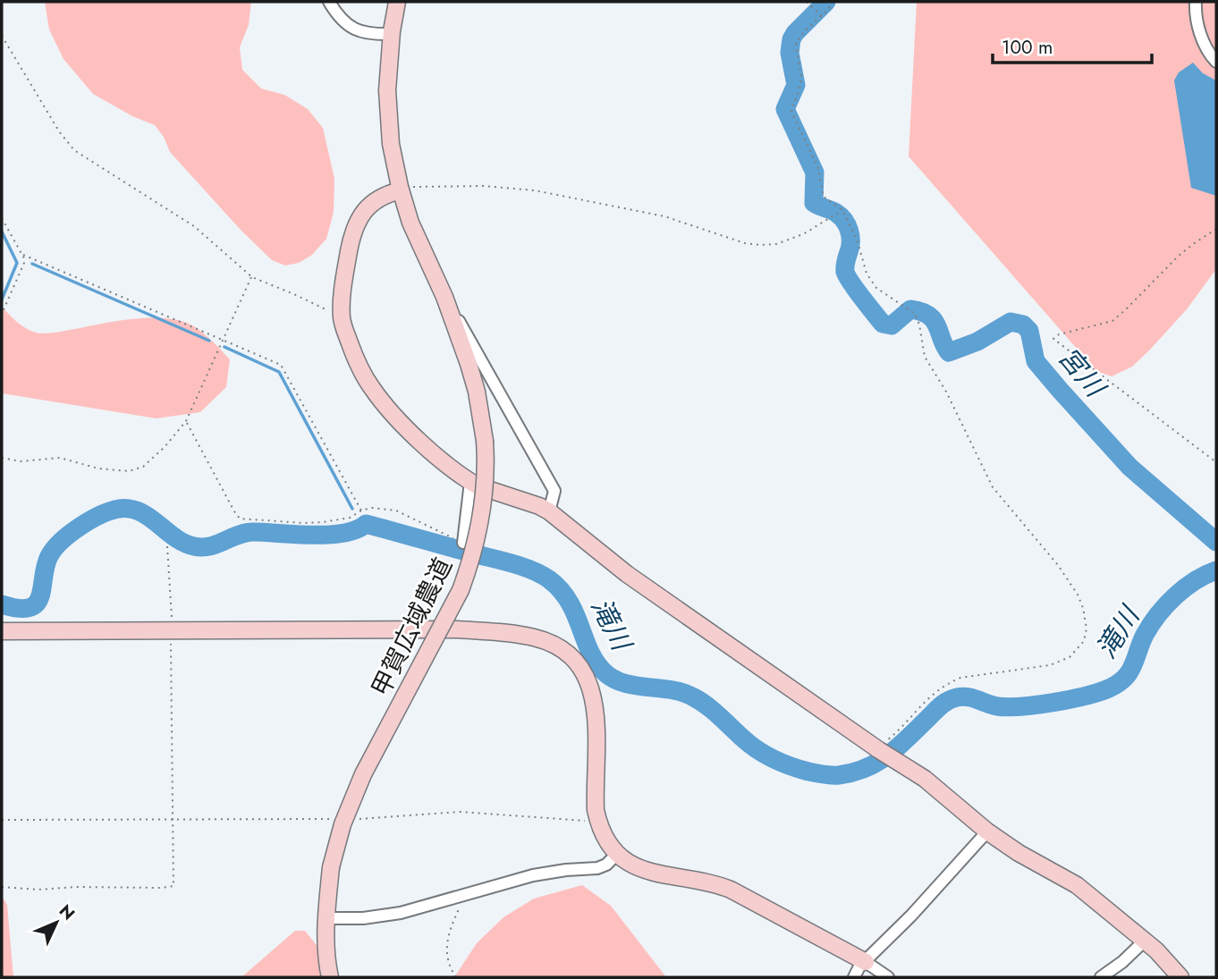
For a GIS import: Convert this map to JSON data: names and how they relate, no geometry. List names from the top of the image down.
{
  "streets": {
    "street": ["甲賀広域農道"]
  },
  "water": ["宮川", "滝川"],
  "scale_bar": "100 m",
  "north": "top right"
}
